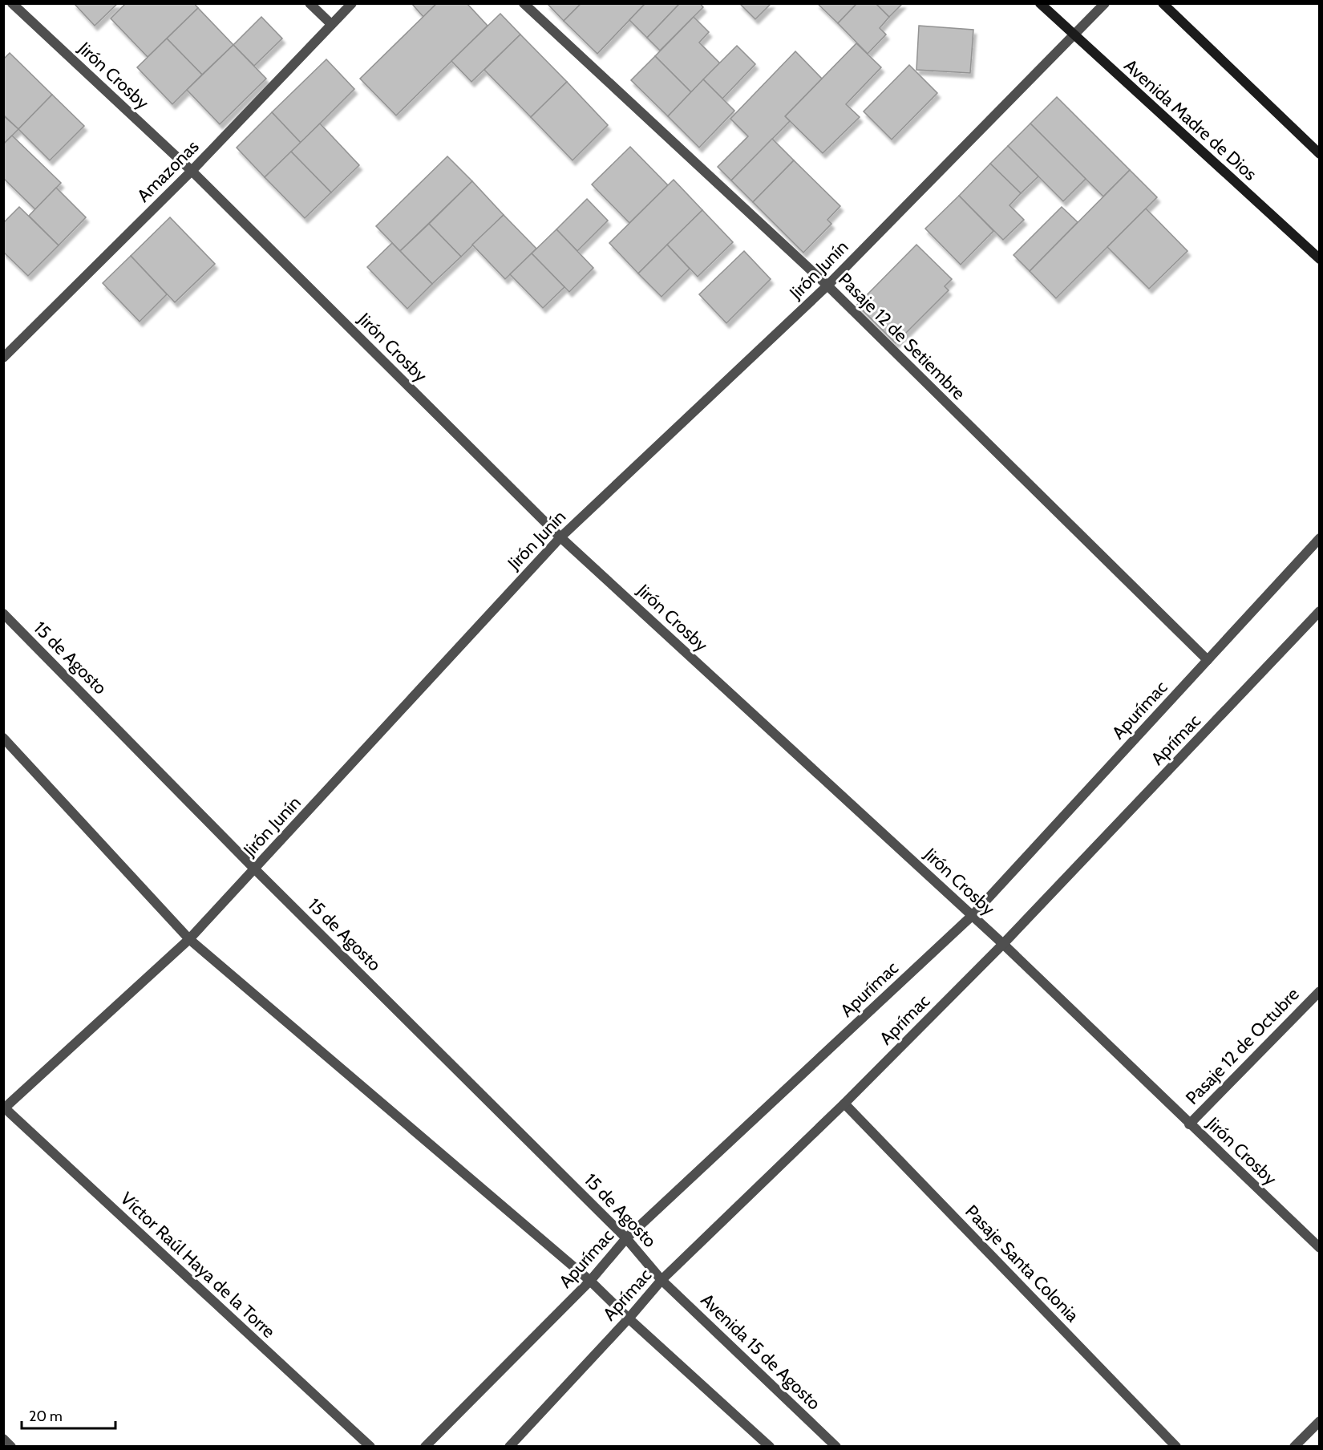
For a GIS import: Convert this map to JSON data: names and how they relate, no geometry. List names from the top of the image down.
{
  "streets": {
    "main road": ["Avenida Madre de Dios"],
    "street": [
      "Jirón Crosby",
      "Amazonas",
      "Jirón Junín",
      "Pasaje 12 de Setiembre",
      "15 de Agosto",
      "Apurímac",
      "Aprímac",
      "Pasaje 12 de Octubre",
      "Pasaje Santa Colonia",
      "Víctor Raúl Haya de la Torre",
      "Avenida 15 de Agosto"
    ]
  },
  "crossings": [
    ["Jirón Crosby", "Amazonas"],
    ["Jirón Crosby", "Jirón Junín"],
    ["Jirón Crosby", "Apurímac"],
    ["Jirón Crosby", "Aprímac"],
    ["Jirón Crosby", "Pasaje 12 de Octubre"],
    ["Avenida Madre de Dios", "Jirón Junín"],
    ["Jirón Junín", "Pasaje 12 de Setiembre"],
    ["Jirón Junín", "15 de Agosto"],
    ["Jirón Junín", "Víctor Raúl Haya de la Torre"],
    ["Pasaje 12 de Setiembre", "Apurímac"],
    ["15 de Agosto", "Apurímac"],
    ["15 de Agosto", "Aprímac"],
    ["15 de Agosto", "Avenida 15 de Agosto"],
    ["Aprímac", "Pasaje Santa Colonia"],
    ["Aprímac", "Avenida 15 de Agosto"]
  ],
  "scale_bar": "20 m"
}
